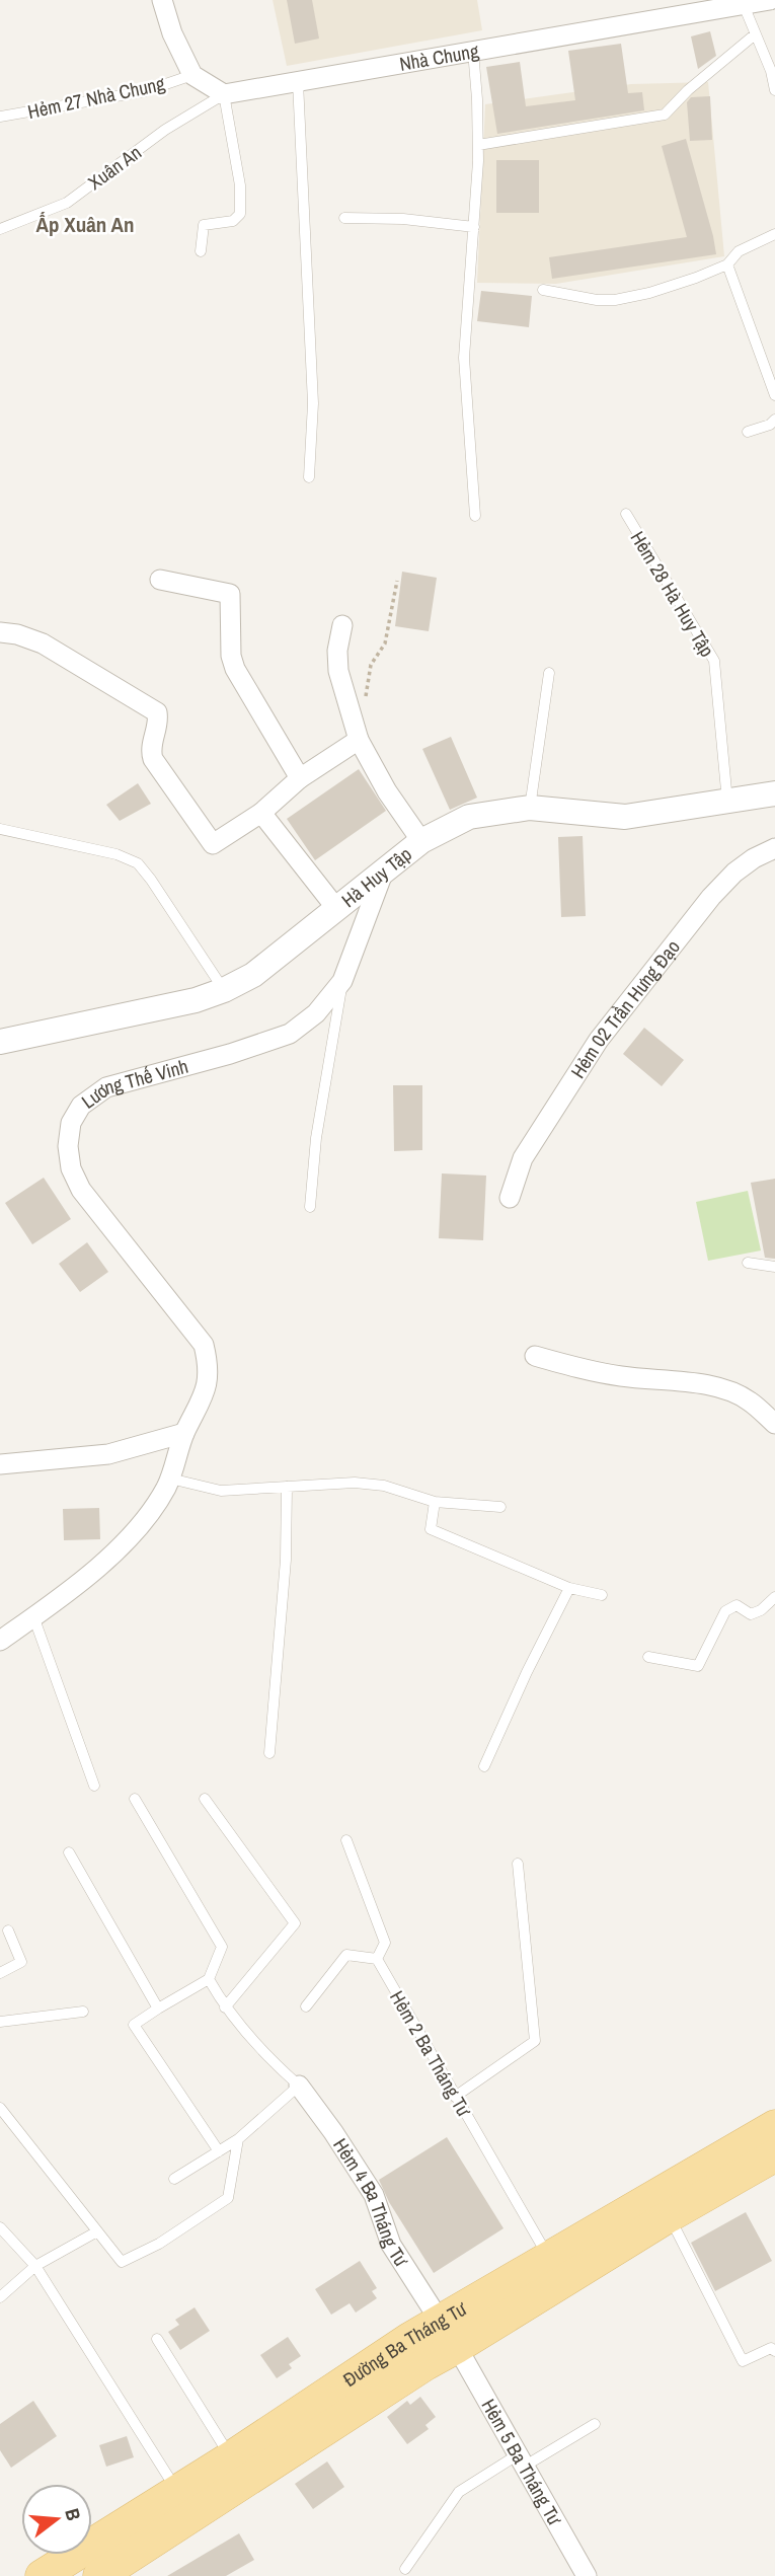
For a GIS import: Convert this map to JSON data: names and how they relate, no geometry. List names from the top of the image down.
{
  "streets": {
    "main road": ["Đường Ba Tháng Tư"],
    "street": [
      "Nhà Chung",
      "Hà Huy Tập",
      "Hẻm 02 Trần Hưng Đạo",
      "Lương Thế Vinh",
      "Hẻm 4 Ba Tháng Tư",
      "Hẻm 5 Ba Tháng Tư"
    ],
    "lane": [
      "Hẻm 27 Nhà Chung",
      "Xuân An",
      "Hẻm 28 Hà Huy Tập",
      "Hẻm 2 Ba Tháng Tư"
    ]
  },
  "crossings": [
    ["Nhà Chung", "Xuân An"],
    ["Hẻm 28 Hà Huy Tập", "Hà Huy Tập"],
    ["Hà Huy Tập", "Lương Thế Vinh"],
    ["Hẻm 2 Ba Tháng Tư", "Đường Ba Tháng Tư"],
    ["Hẻm 4 Ba Tháng Tư", "Đường Ba Tháng Tư"],
    ["Đường Ba Tháng Tư", "Hẻm 5 Ba Tháng Tư"]
  ],
  "districts": ["Ấp Xuân An"],
  "north": "right"
}
